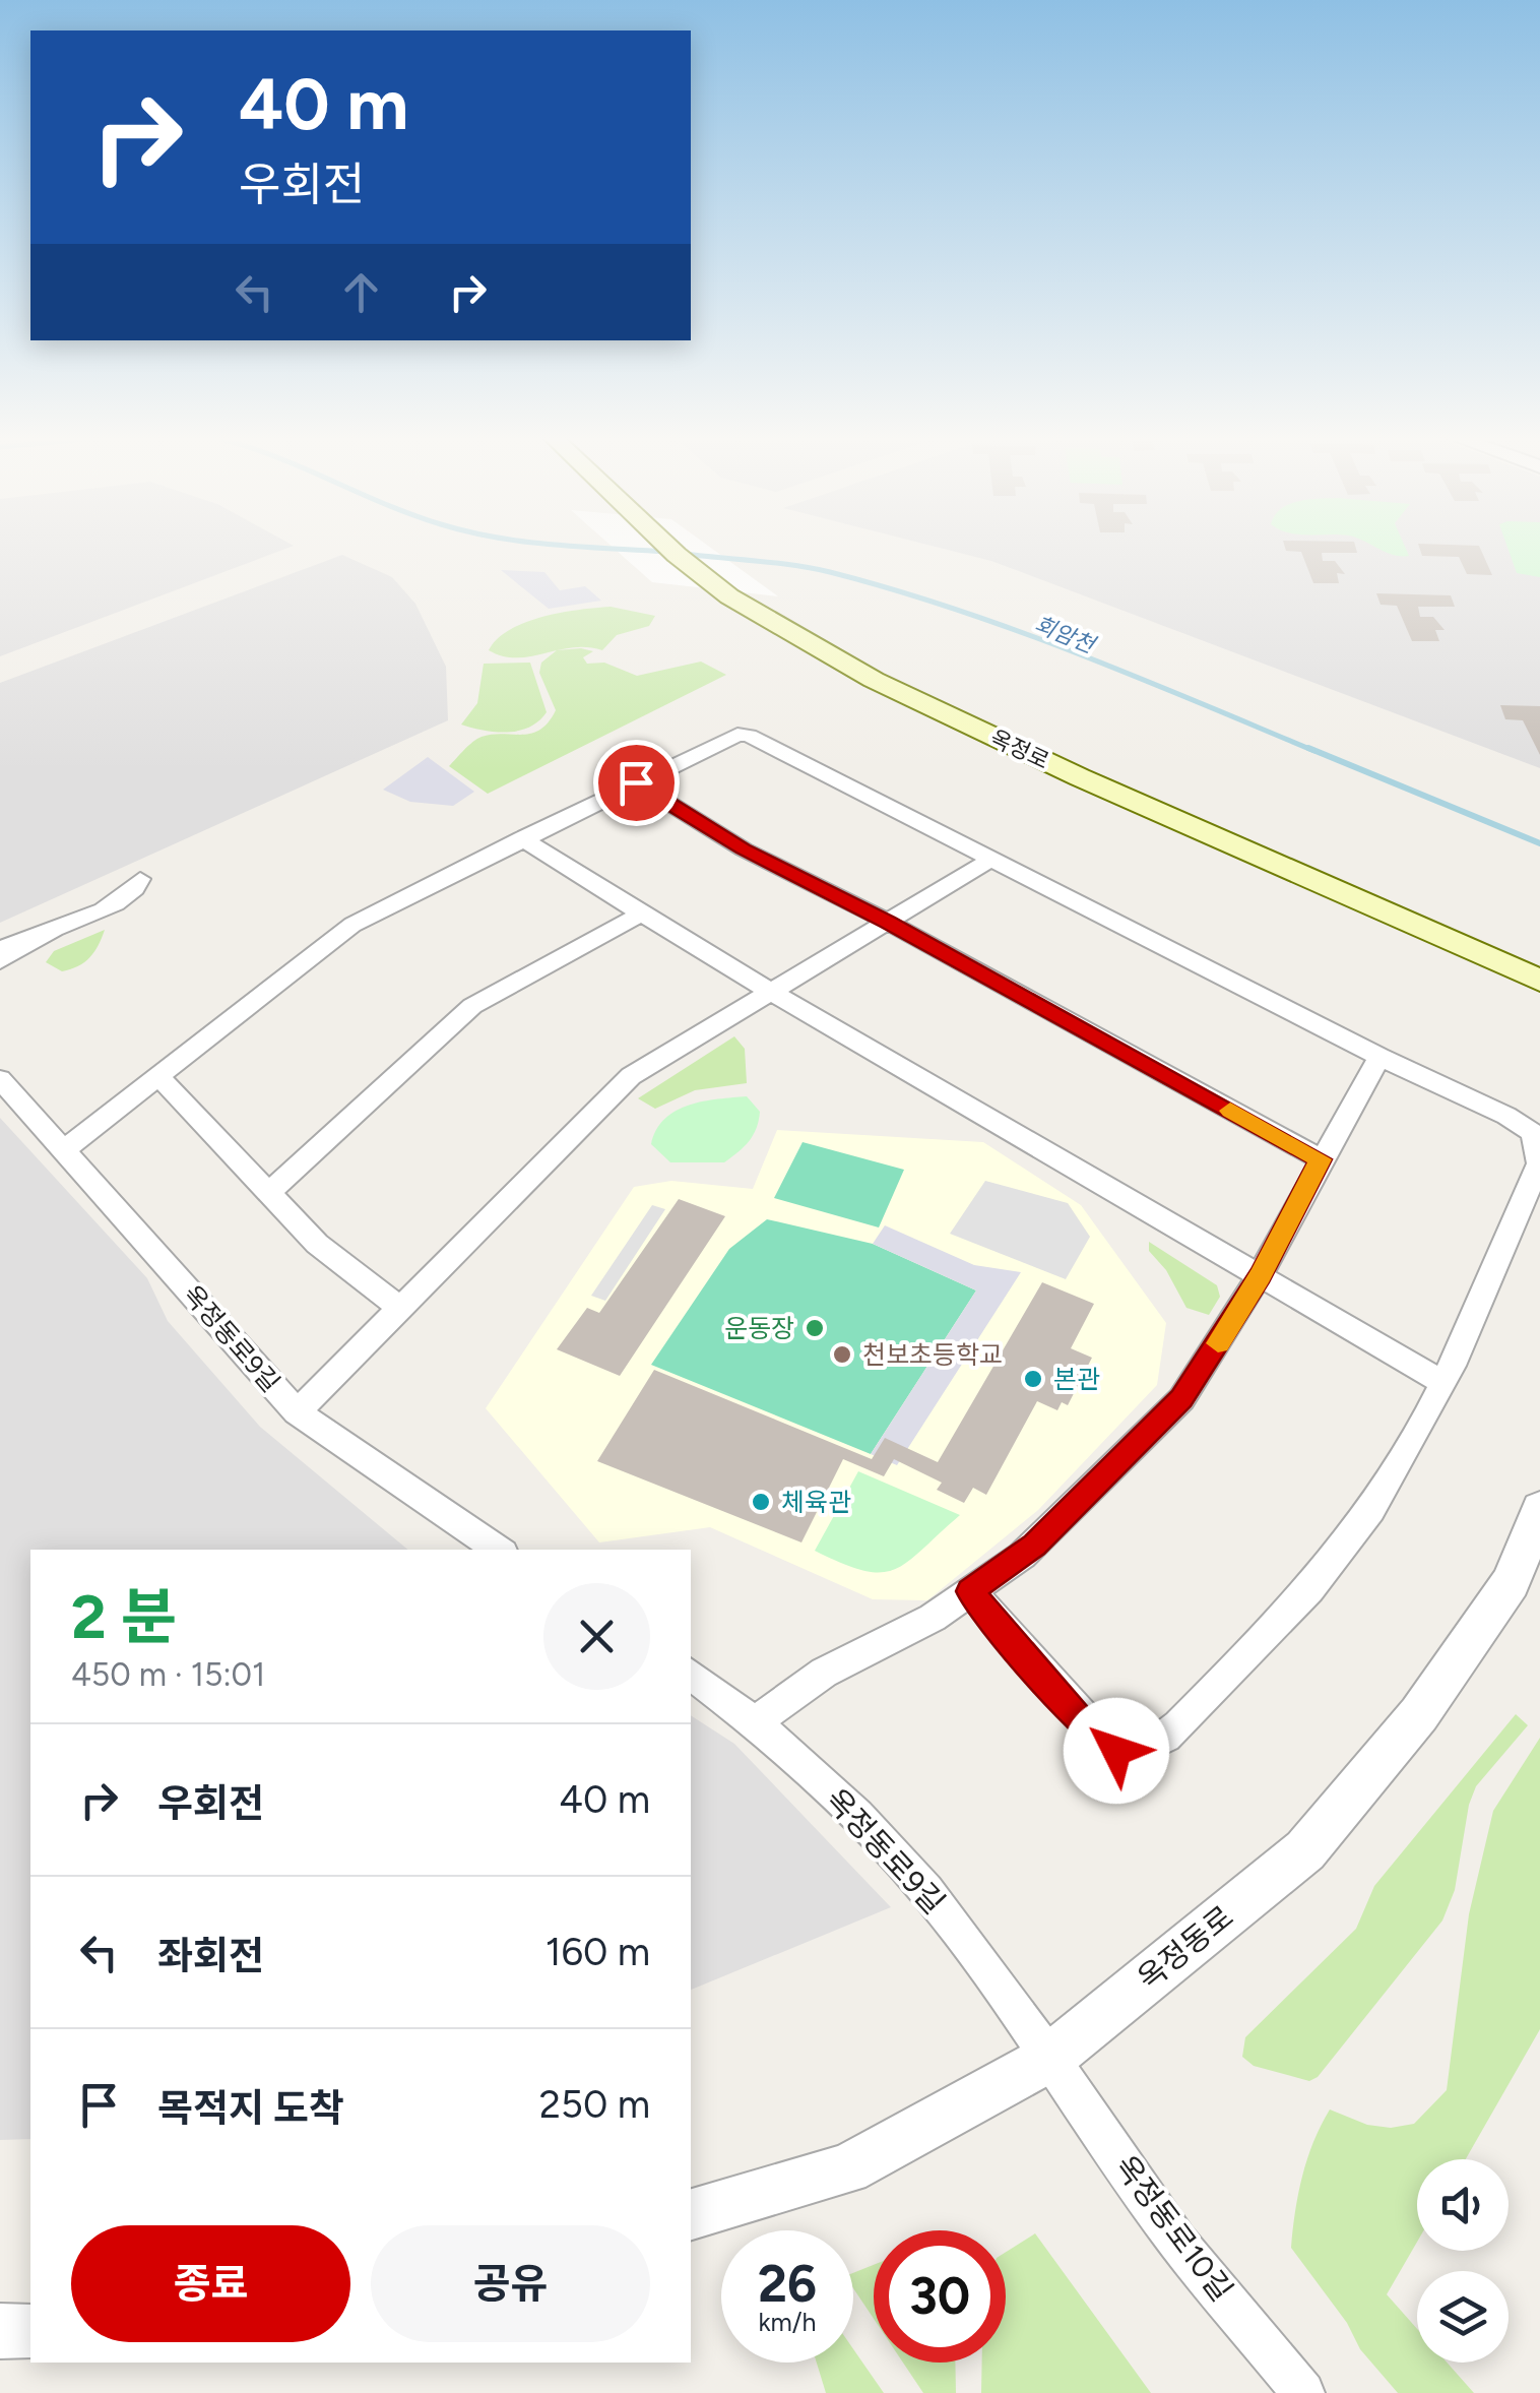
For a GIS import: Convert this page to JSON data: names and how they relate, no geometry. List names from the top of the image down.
{
  "streets": {
    "main road": ["옥정로"],
    "street": ["옥정동로9길", "옥정동로", "옥정동로10길"]
  },
  "crossings": [
    ["옥정동로9길", "옥정동로"],
    ["옥정동로9길", "옥정동로10길"],
    ["옥정동로", "옥정동로10길"]
  ],
  "water": ["회암천"],
  "places": [
    "운동장",
    "천보초등학교",
    "본관",
    "체육관"
  ],
  "page": {
    "turn": ["40 m", "우회전"],
    "heading": ["2 분", "450 m · 15:01"],
    "list": [
      {
        "name": "우회전",
        "value": "40 m"
      },
      {
        "name": "좌회전",
        "value": "160 m"
      },
      {
        "name": "목적지 도착",
        "value": "250 m"
      }
    ],
    "buttons": ["종료", "공유"],
    "speed": "26 km/h",
    "limit": "30"
  }
}
